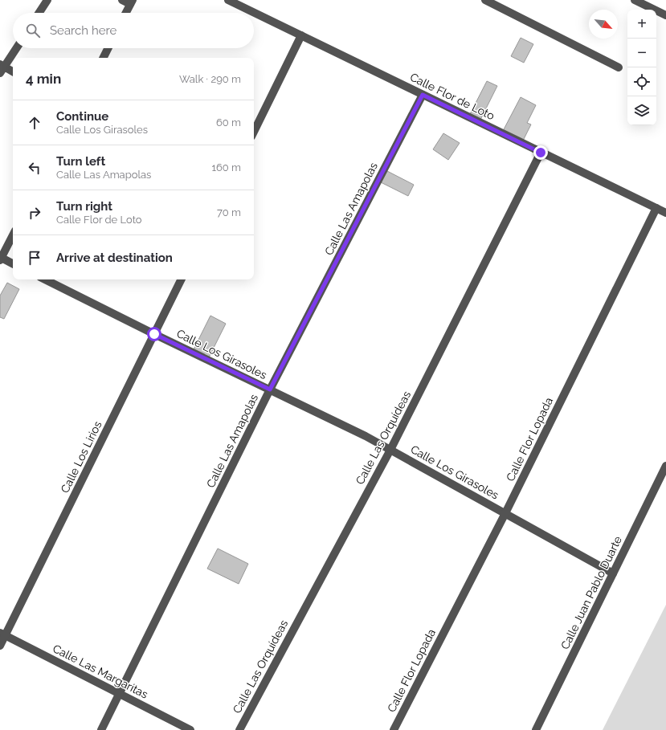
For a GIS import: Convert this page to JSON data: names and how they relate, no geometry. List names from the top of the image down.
{
  "streets": {
    "street": [
      "Calle Flor de Loto",
      "Calle Las Amapolas",
      "Calle Los Girasoles",
      "Calle Las Orquídeas",
      "Calle Flor Lopada",
      "Calle Los Lirios",
      "Calle Juan Pablo Duarte",
      "Calle Las Margaritas"
    ]
  },
  "crossings": [
    ["Calle Flor de Loto", "Calle Las Amapolas"],
    ["Calle Flor de Loto", "Calle Las Orquídeas"],
    ["Calle Flor de Loto", "Calle Flor Lopada"],
    ["Calle Las Amapolas", "Calle Los Girasoles"],
    ["Calle Las Amapolas", "Calle Las Margaritas"],
    ["Calle Los Girasoles", "Calle Las Orquídeas"],
    ["Calle Los Girasoles", "Calle Flor Lopada"],
    ["Calle Los Girasoles", "Calle Los Lirios"],
    ["Calle Los Girasoles", "Calle Juan Pablo Duarte"],
    ["Calle Los Lirios", "Calle Las Margaritas"]
  ],
  "north": "bottom right",
  "page": {
    "map_buttons": ["+", "−"],
    "search": "Search here",
    "heading": ["4 min", "Walk · 290 m"],
    "list": [
      ["Continue", "Calle Los Girasoles", "60 m"],
      ["Turn left", "Calle Las Amapolas", "160 m"],
      ["Turn right", "Calle Flor de Loto", "70 m"],
      "Arrive at destination"
    ]
  }
}
